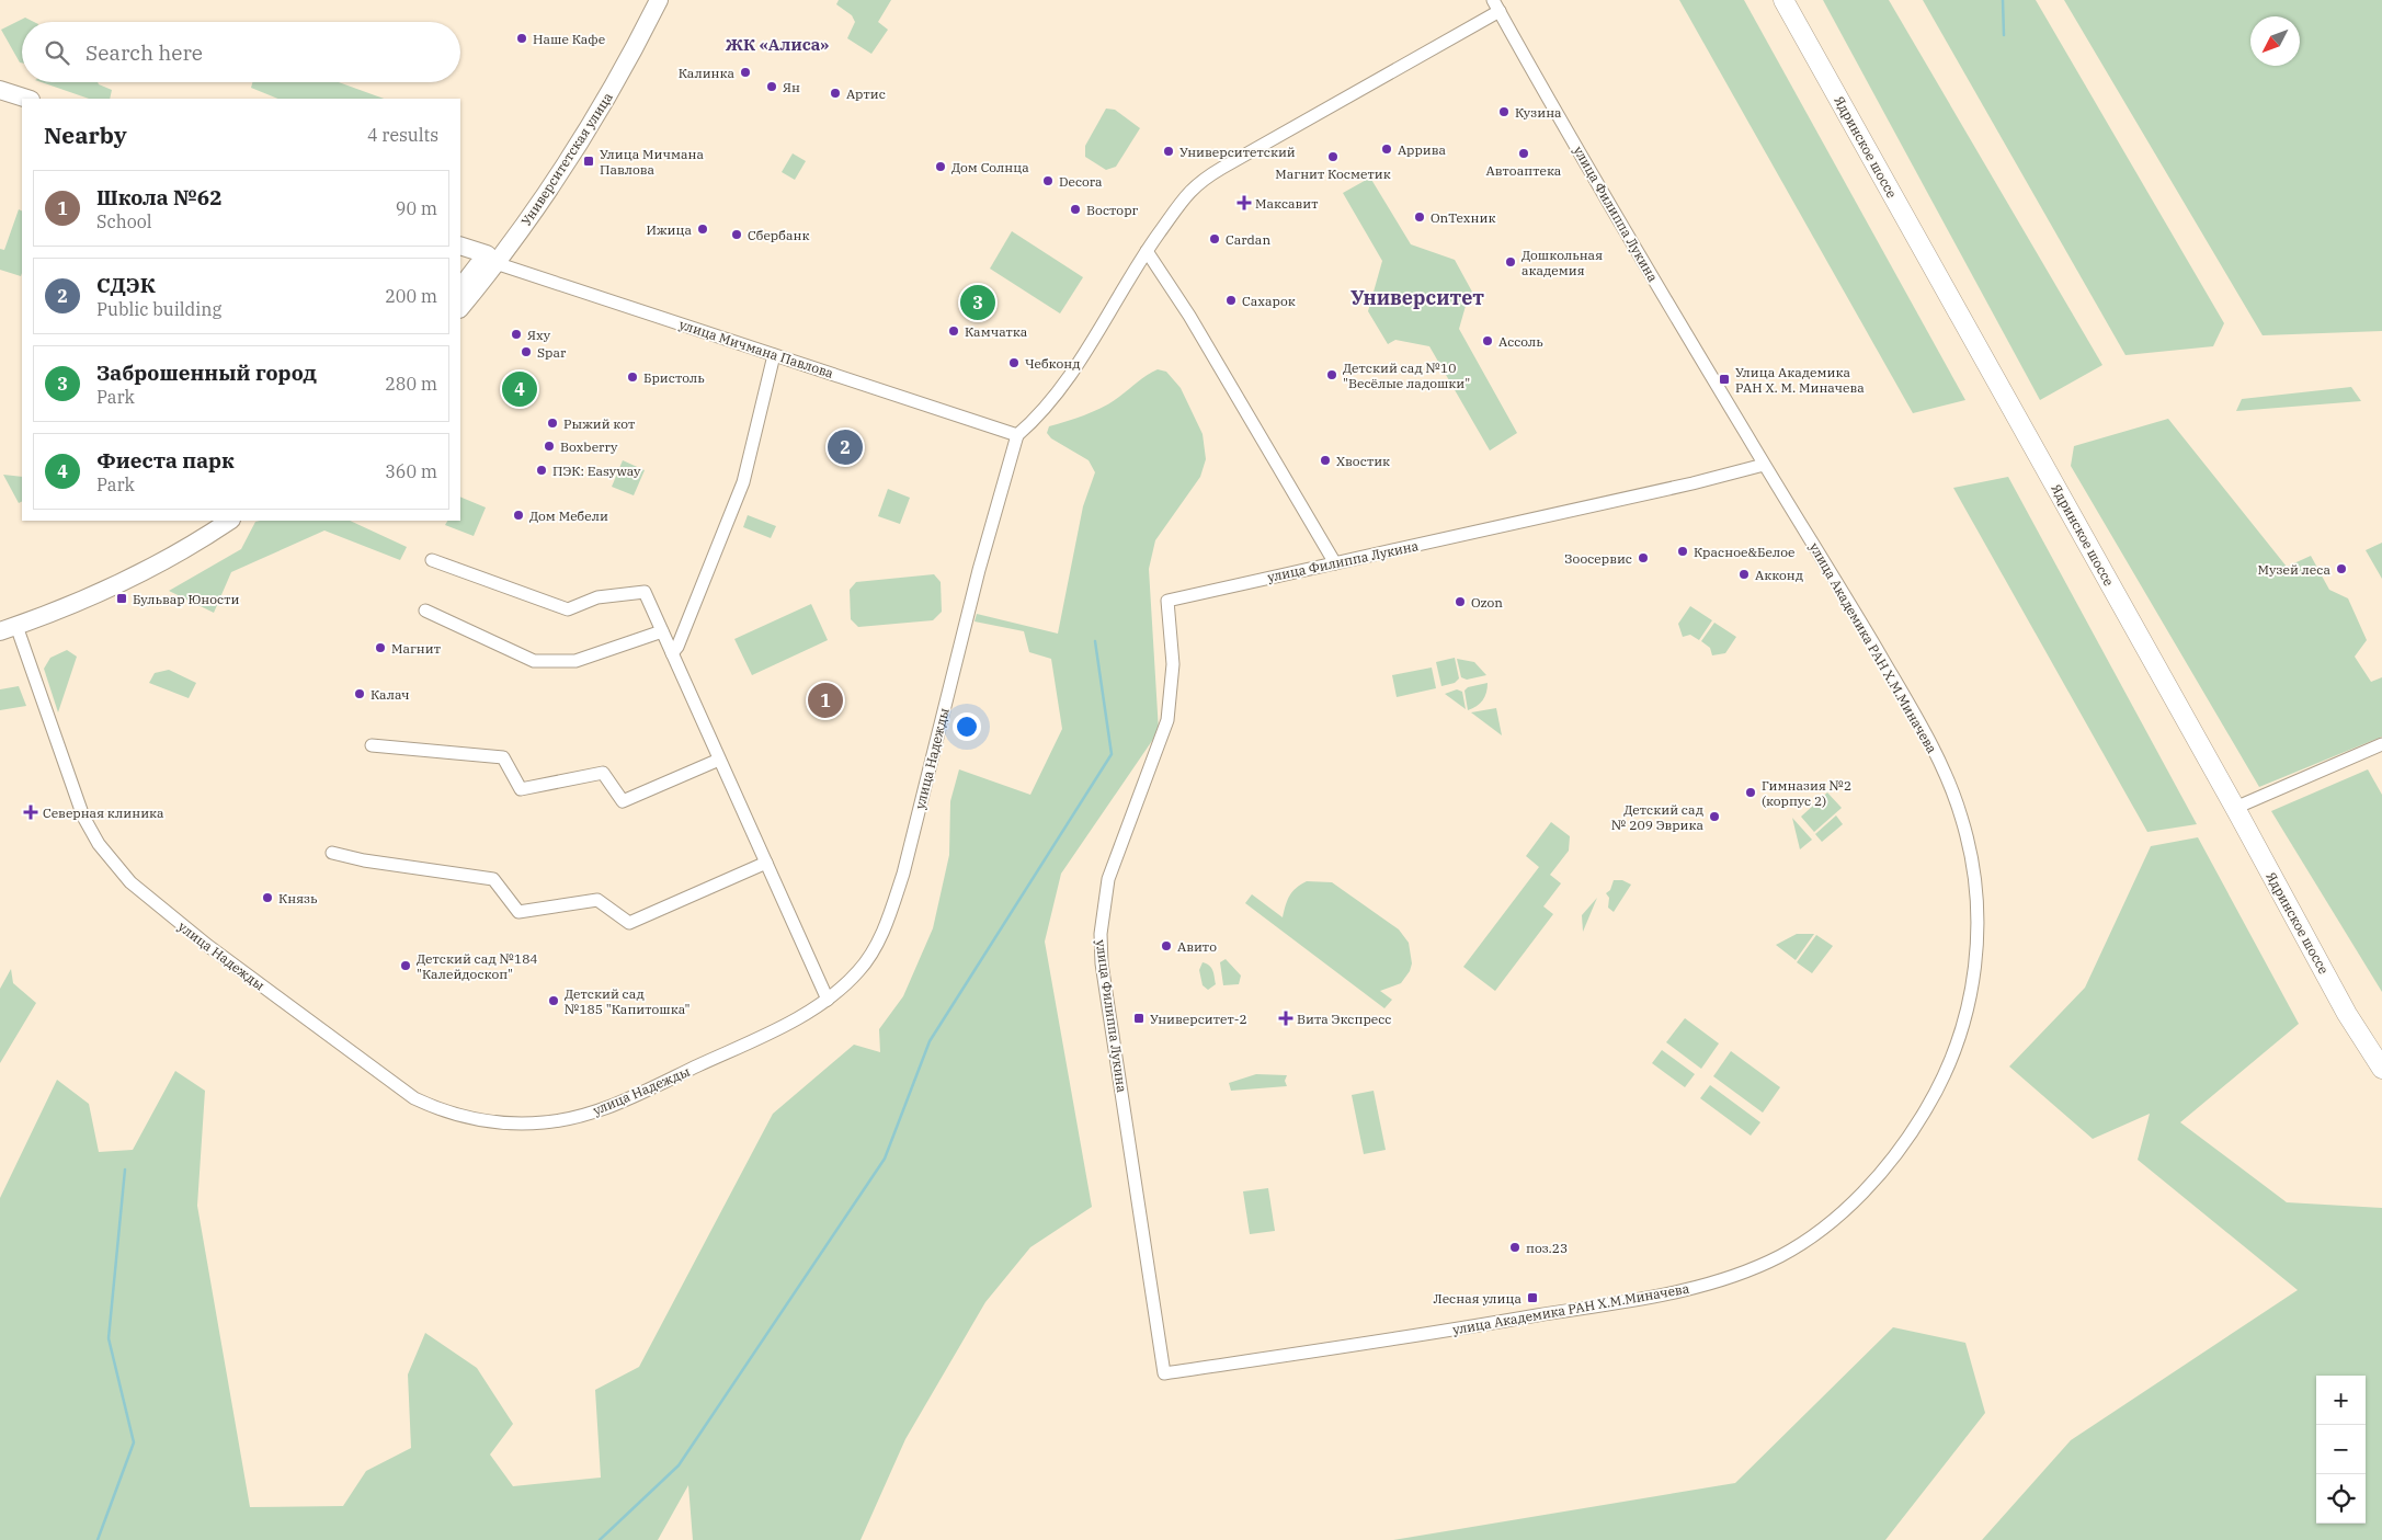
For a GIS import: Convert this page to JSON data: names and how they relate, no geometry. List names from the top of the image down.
{
  "streets": {
    "main road": ["Ядринское шоссе", "Университетская улица", "улица Мичмана Павлова"],
    "street": ["улица Филиппа Лукина", "улица Академика РАН Х.М.Миначева", "улица Надежды"]
  },
  "crossings": [
    ["Университетская улица", "улица Мичмана Павлова"],
    ["улица Филиппа Лукина", "улица Академика РАН Х.М.Миначева"],
    ["улица Мичмана Павлова", "улица Надежды"]
  ],
  "districts": ["ЖК «Алиса»", "Университет"],
  "places": {
    "other": [
      "Наше Кафе",
      "Калинка",
      "Ян",
      "Артис",
      "Кузина",
      "Аррива",
      "Университетский",
      "Автоаптека",
      "Магнит Косметик",
      "Дом Солнца",
      "Decora",
      "Восторг",
      "OnТехник",
      "Ижица",
      "Сбербанк",
      "Cardan",
      "Дошкольная академия",
      "Сахарок",
      "Камчатка",
      "Яху",
      "Ассоль",
      "Spar",
      "Чебконд",
      "Детский сад №10 \"Весёлые ладошки\"",
      "Бристоль",
      "Рыжий кот",
      "Boxberry",
      "Хвостик",
      "ПЭК: Easyway",
      "Дом Мебели",
      "Красное&Белое",
      "Зоосервис",
      "Музей леса",
      "Акконд",
      "Ozon",
      "Магнит",
      "Калач",
      "Гимназия №2 (корпус 2)",
      "Детский сад № 209 Эврика",
      "Князь",
      "Авито",
      "Детский сад №184 \"Калейдоскоп\"",
      "Детский сад №185 \"Капитошка\"",
      "поз.23"
    ],
    "transit": [
      "Улица Мичмана Павлова",
      "Улица Академика РАН Х. М. Миначева",
      "Бульвар Юности",
      "Университет-2",
      "Лесная улица"
    ],
    "health": ["Максавит", "Северная клиника", "Вита Экспресс"]
  },
  "north": "bottom left",
  "page": {
    "search": "Search here",
    "heading": ["Nearby", "4 results"],
    "list": [
      {
        "mark": "1",
        "name": "Школа №62",
        "note": "School",
        "value": "90 m"
      },
      {
        "mark": "2",
        "name": "СДЭК",
        "note": "Public building",
        "value": "200 m"
      },
      {
        "mark": "3",
        "name": "Заброшенный город",
        "note": "Park",
        "value": "280 m"
      },
      {
        "mark": "4",
        "name": "Фиеста парк",
        "note": "Park",
        "value": "360 m"
      }
    ],
    "pins": [
      "3",
      "4",
      "2",
      "1"
    ],
    "map_buttons": ["+", "−"]
  }
}
